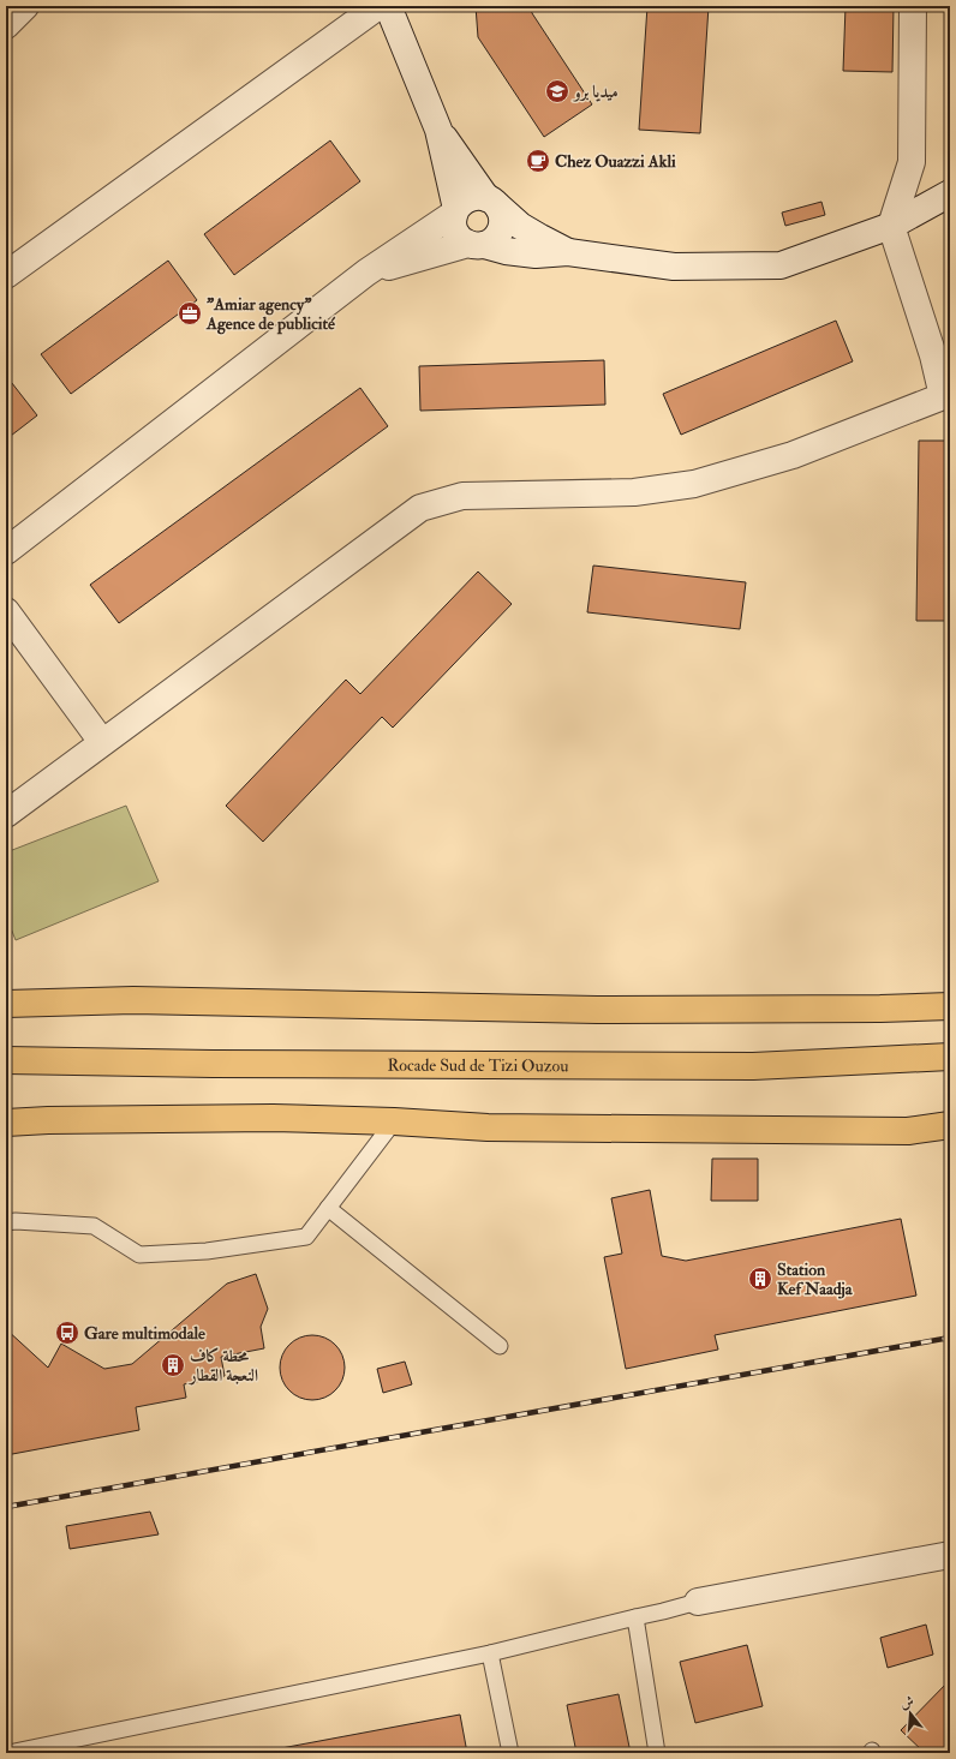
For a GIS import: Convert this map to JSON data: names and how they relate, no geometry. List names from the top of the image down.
{
  "streets": {
    "highway": ["Rocade Sud de Tizi Ouzou"]
  },
  "places": {
    "school or university": ["ميديا برو"],
    "cafe": ["Chez Ouazzi Akli"],
    "office": ["\"Amiar agency\" Agence de publicité"],
    "building": ["Station Kef Naadja", "محطة كاف النعجة القطار"],
    "bus stop": ["Gare multimodale"]
  },
  "north": "top"
}
